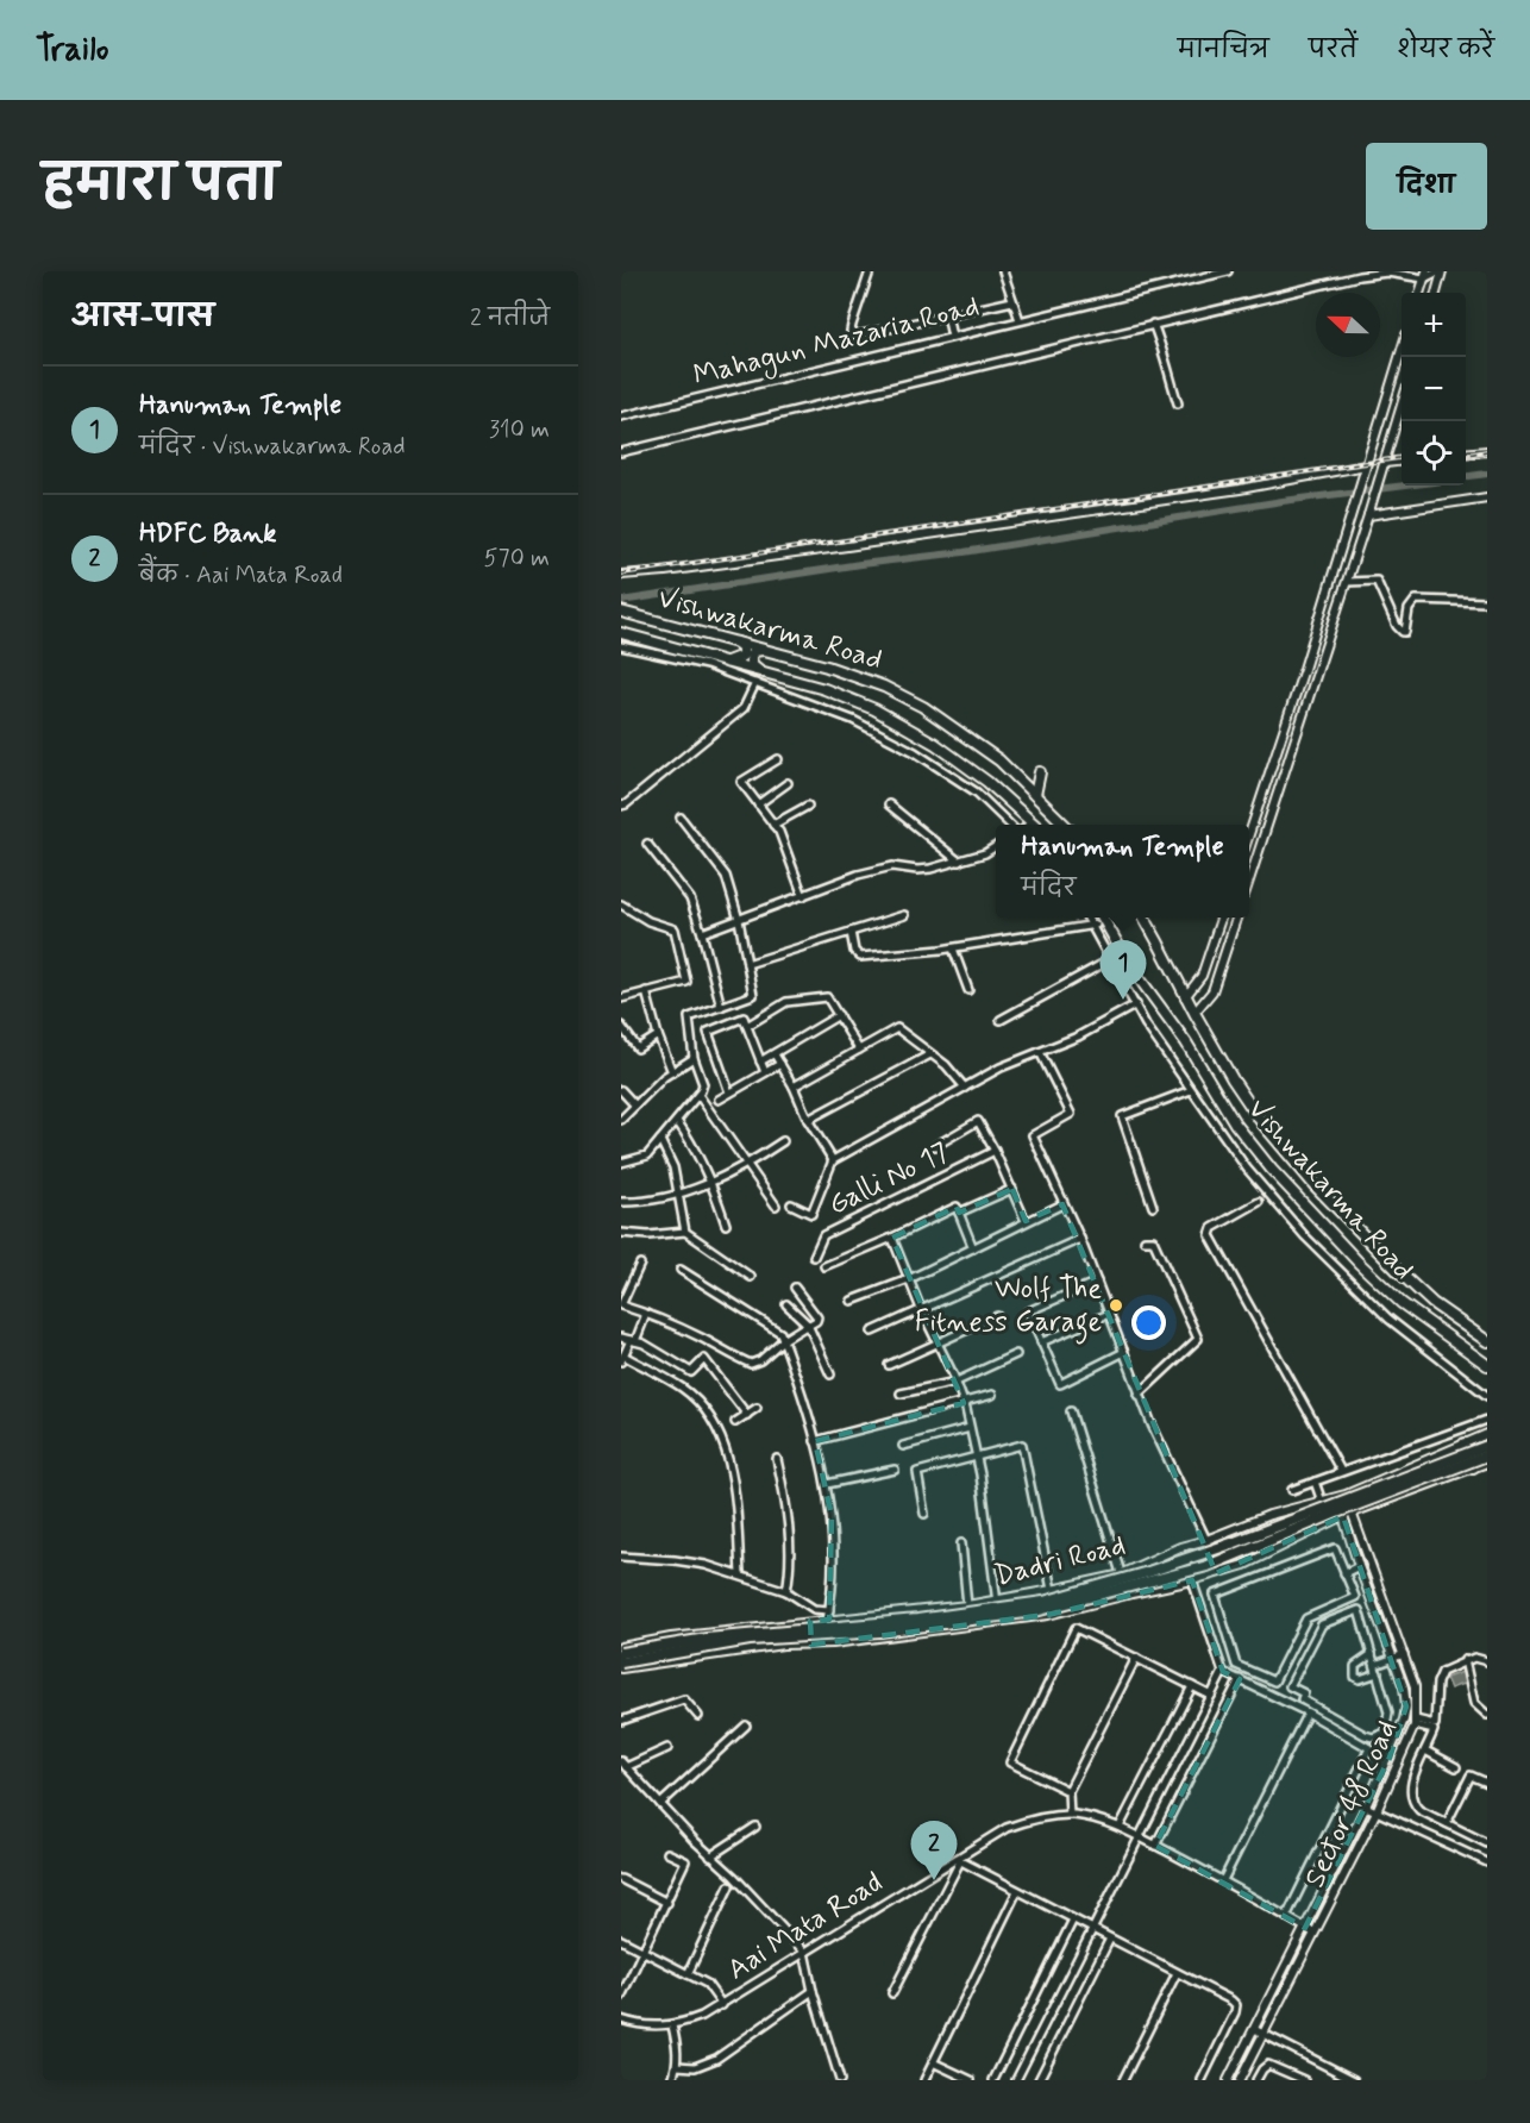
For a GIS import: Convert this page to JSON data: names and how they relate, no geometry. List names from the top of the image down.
{
  "streets": {
    "main road": ["Vishwakarma Road"],
    "street": [
      "Mahagun Mazaria Road",
      "Galli No 17",
      "Dadri Road",
      "Sector 48 Road",
      "Aai Mata Road"
    ]
  },
  "crossings": [
    ["Dadri Road", "Sector 48 Road"],
    ["Sector 48 Road", "Aai Mata Road"]
  ],
  "places": ["Wolf The Fitness Garage"],
  "north": "left",
  "page": {
    "header": "Trailo",
    "nav": ["मानचित्र", "परतें", "शेयर करें"],
    "title": "हमारा पता",
    "buttons": "दिशा",
    "heading": ["आस-पास", "2 नतीजे"],
    "map_buttons": ["+", "−"],
    "list": [
      {
        "mark": "1",
        "name": "Hanuman Temple",
        "note": "मंदिर · Vishwakarma Road",
        "value": "310 m"
      },
      {
        "mark": "2",
        "name": "HDFC Bank",
        "note": "बैंक · Aai Mata Road",
        "value": "570 m"
      }
    ],
    "popup": ["Hanuman Temple", "मंदिर"],
    "pins": ["1", "2"]
  }
}
